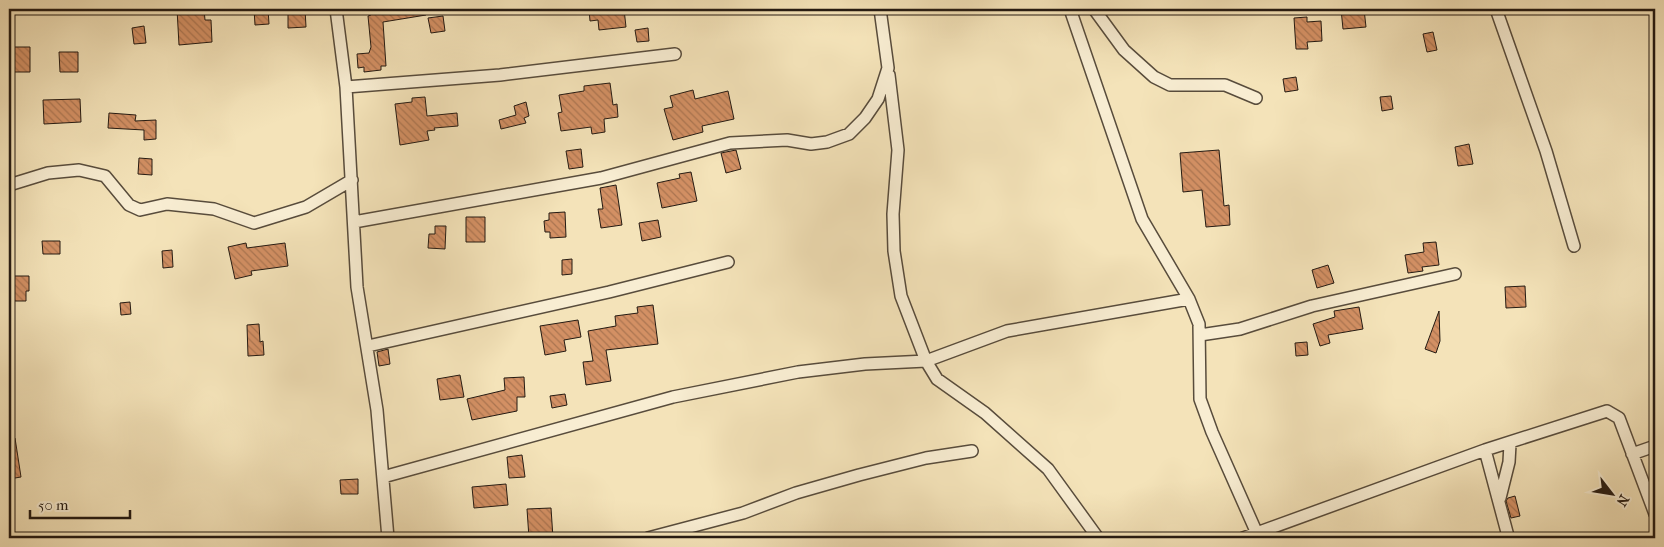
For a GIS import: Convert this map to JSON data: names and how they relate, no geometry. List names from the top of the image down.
{
  "scale_bar": "50 m",
  "north": "bottom right"
}
